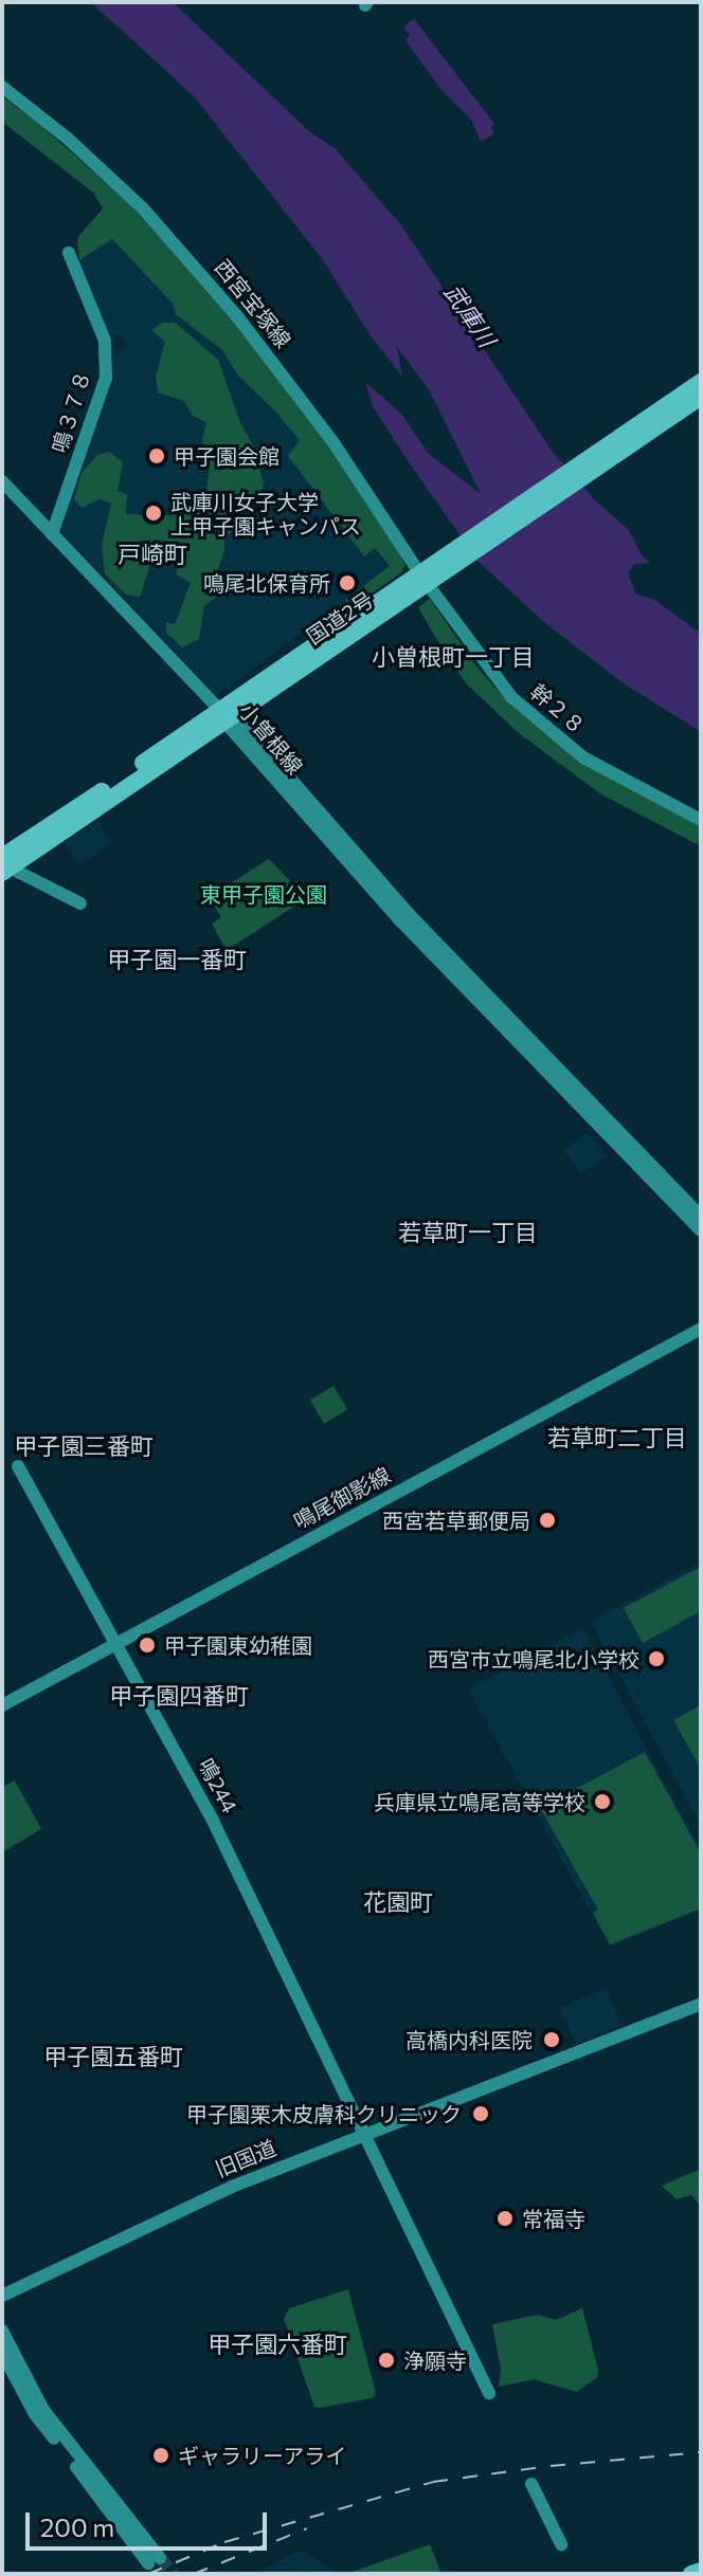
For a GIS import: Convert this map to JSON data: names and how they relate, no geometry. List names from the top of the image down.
{
  "streets": {
    "highway": ["国道2号"],
    "street": [
      "西宮宝塚線",
      "鳴３７８",
      "幹２８",
      "小曽根線",
      "鳴尾御影線",
      "鳴244",
      "旧国道"
    ]
  },
  "crossings": [
    ["西宮宝塚線", "国道2号"],
    ["西宮宝塚線", "幹２８"],
    ["国道2号", "幹２８"],
    ["国道2号", "小曽根線"],
    ["鳴尾御影線", "鳴244"],
    ["鳴244", "旧国道"]
  ],
  "districts": [
    "戸崎町",
    "小曽根町一丁目",
    "甲子園一番町",
    "若草町一丁目",
    "若草町二丁目",
    "甲子園三番町",
    "甲子園四番町",
    "花園町",
    "甲子園五番町",
    "甲子園六番町"
  ],
  "water": ["武庫川"],
  "parks": ["東甲子園公園"],
  "places": [
    "甲子園会館",
    "武庫川女子大学 上甲子園キャンパス",
    "鳴尾北保育所",
    "西宮若草郵便局",
    "甲子園東幼稚園",
    "西宮市立鳴尾北小学校",
    "兵庫県立鳴尾高等学校",
    "高橋内科医院",
    "甲子園栗木皮膚科クリニック",
    "常福寺",
    "浄願寺",
    "ギャラリーアライ"
  ],
  "scale_bar": "200 m"
}
